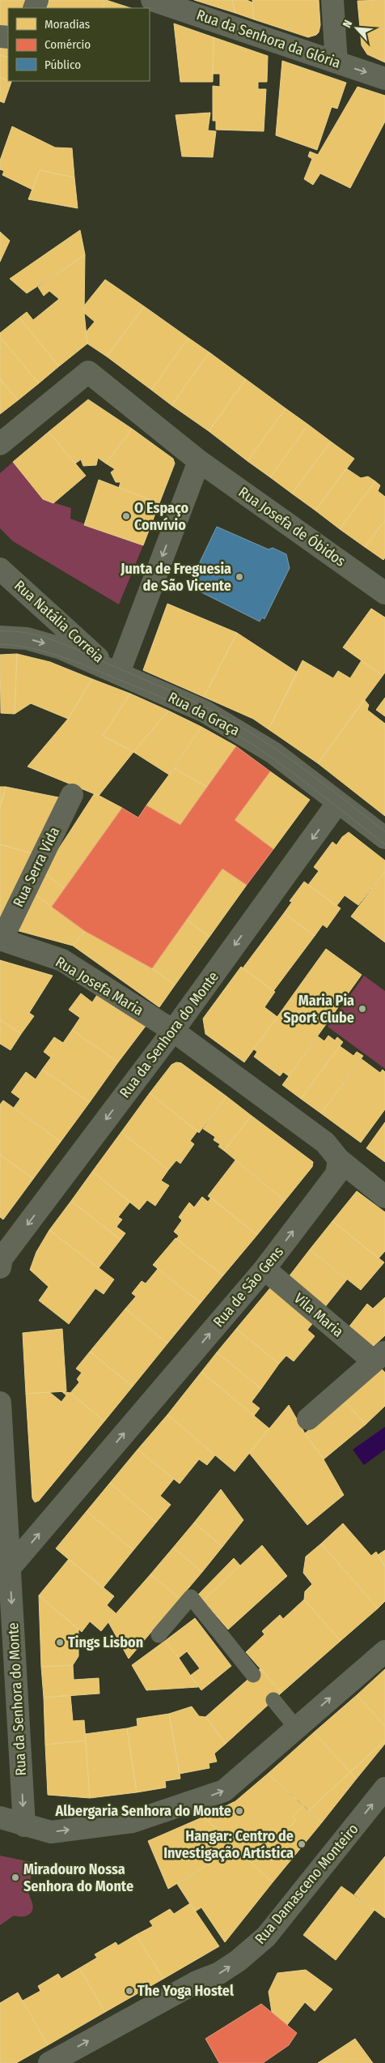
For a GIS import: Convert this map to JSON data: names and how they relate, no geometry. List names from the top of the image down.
{
  "streets": {
    "street": [
      "Rua da Senhora da Glória",
      "Rua Josefa de Óbidos",
      "Rua Natália Correia",
      "Rua da Graça",
      "Rua Serra Vida",
      "Rua Josefa Maria",
      "Rua da Senhora do Monte",
      "Rua de São Gens",
      "Vila Maria",
      "Rua Damasceno Monteiro"
    ]
  },
  "crossings": [
    ["Rua Natália Correia", "Rua da Graça"],
    ["Rua da Graça", "Rua da Senhora do Monte"],
    ["Rua Serra Vida", "Rua Josefa Maria"],
    ["Rua Josefa Maria", "Rua da Senhora do Monte"],
    ["Rua da Senhora do Monte", "Rua de São Gens"],
    ["Rua de São Gens", "Vila Maria"]
  ],
  "one_way": ["Rua da Senhora do Monte", "Rua de São Gens", "Rua Damasceno Monteiro"],
  "places": [
    "O Espaço Convívio",
    "Junta de Freguesia de São Vicente",
    "Maria Pia Sport Clube",
    "Tings Lisbon",
    "Albergaria Senhora do Monte",
    "Hangar: Centro de Investigação Artística",
    "Miradouro Nossa Senhora do Monte",
    "The Yoga Hostel"
  ],
  "legend": ["Moradias", "Comércio", "Público"],
  "north": "top left"
}
